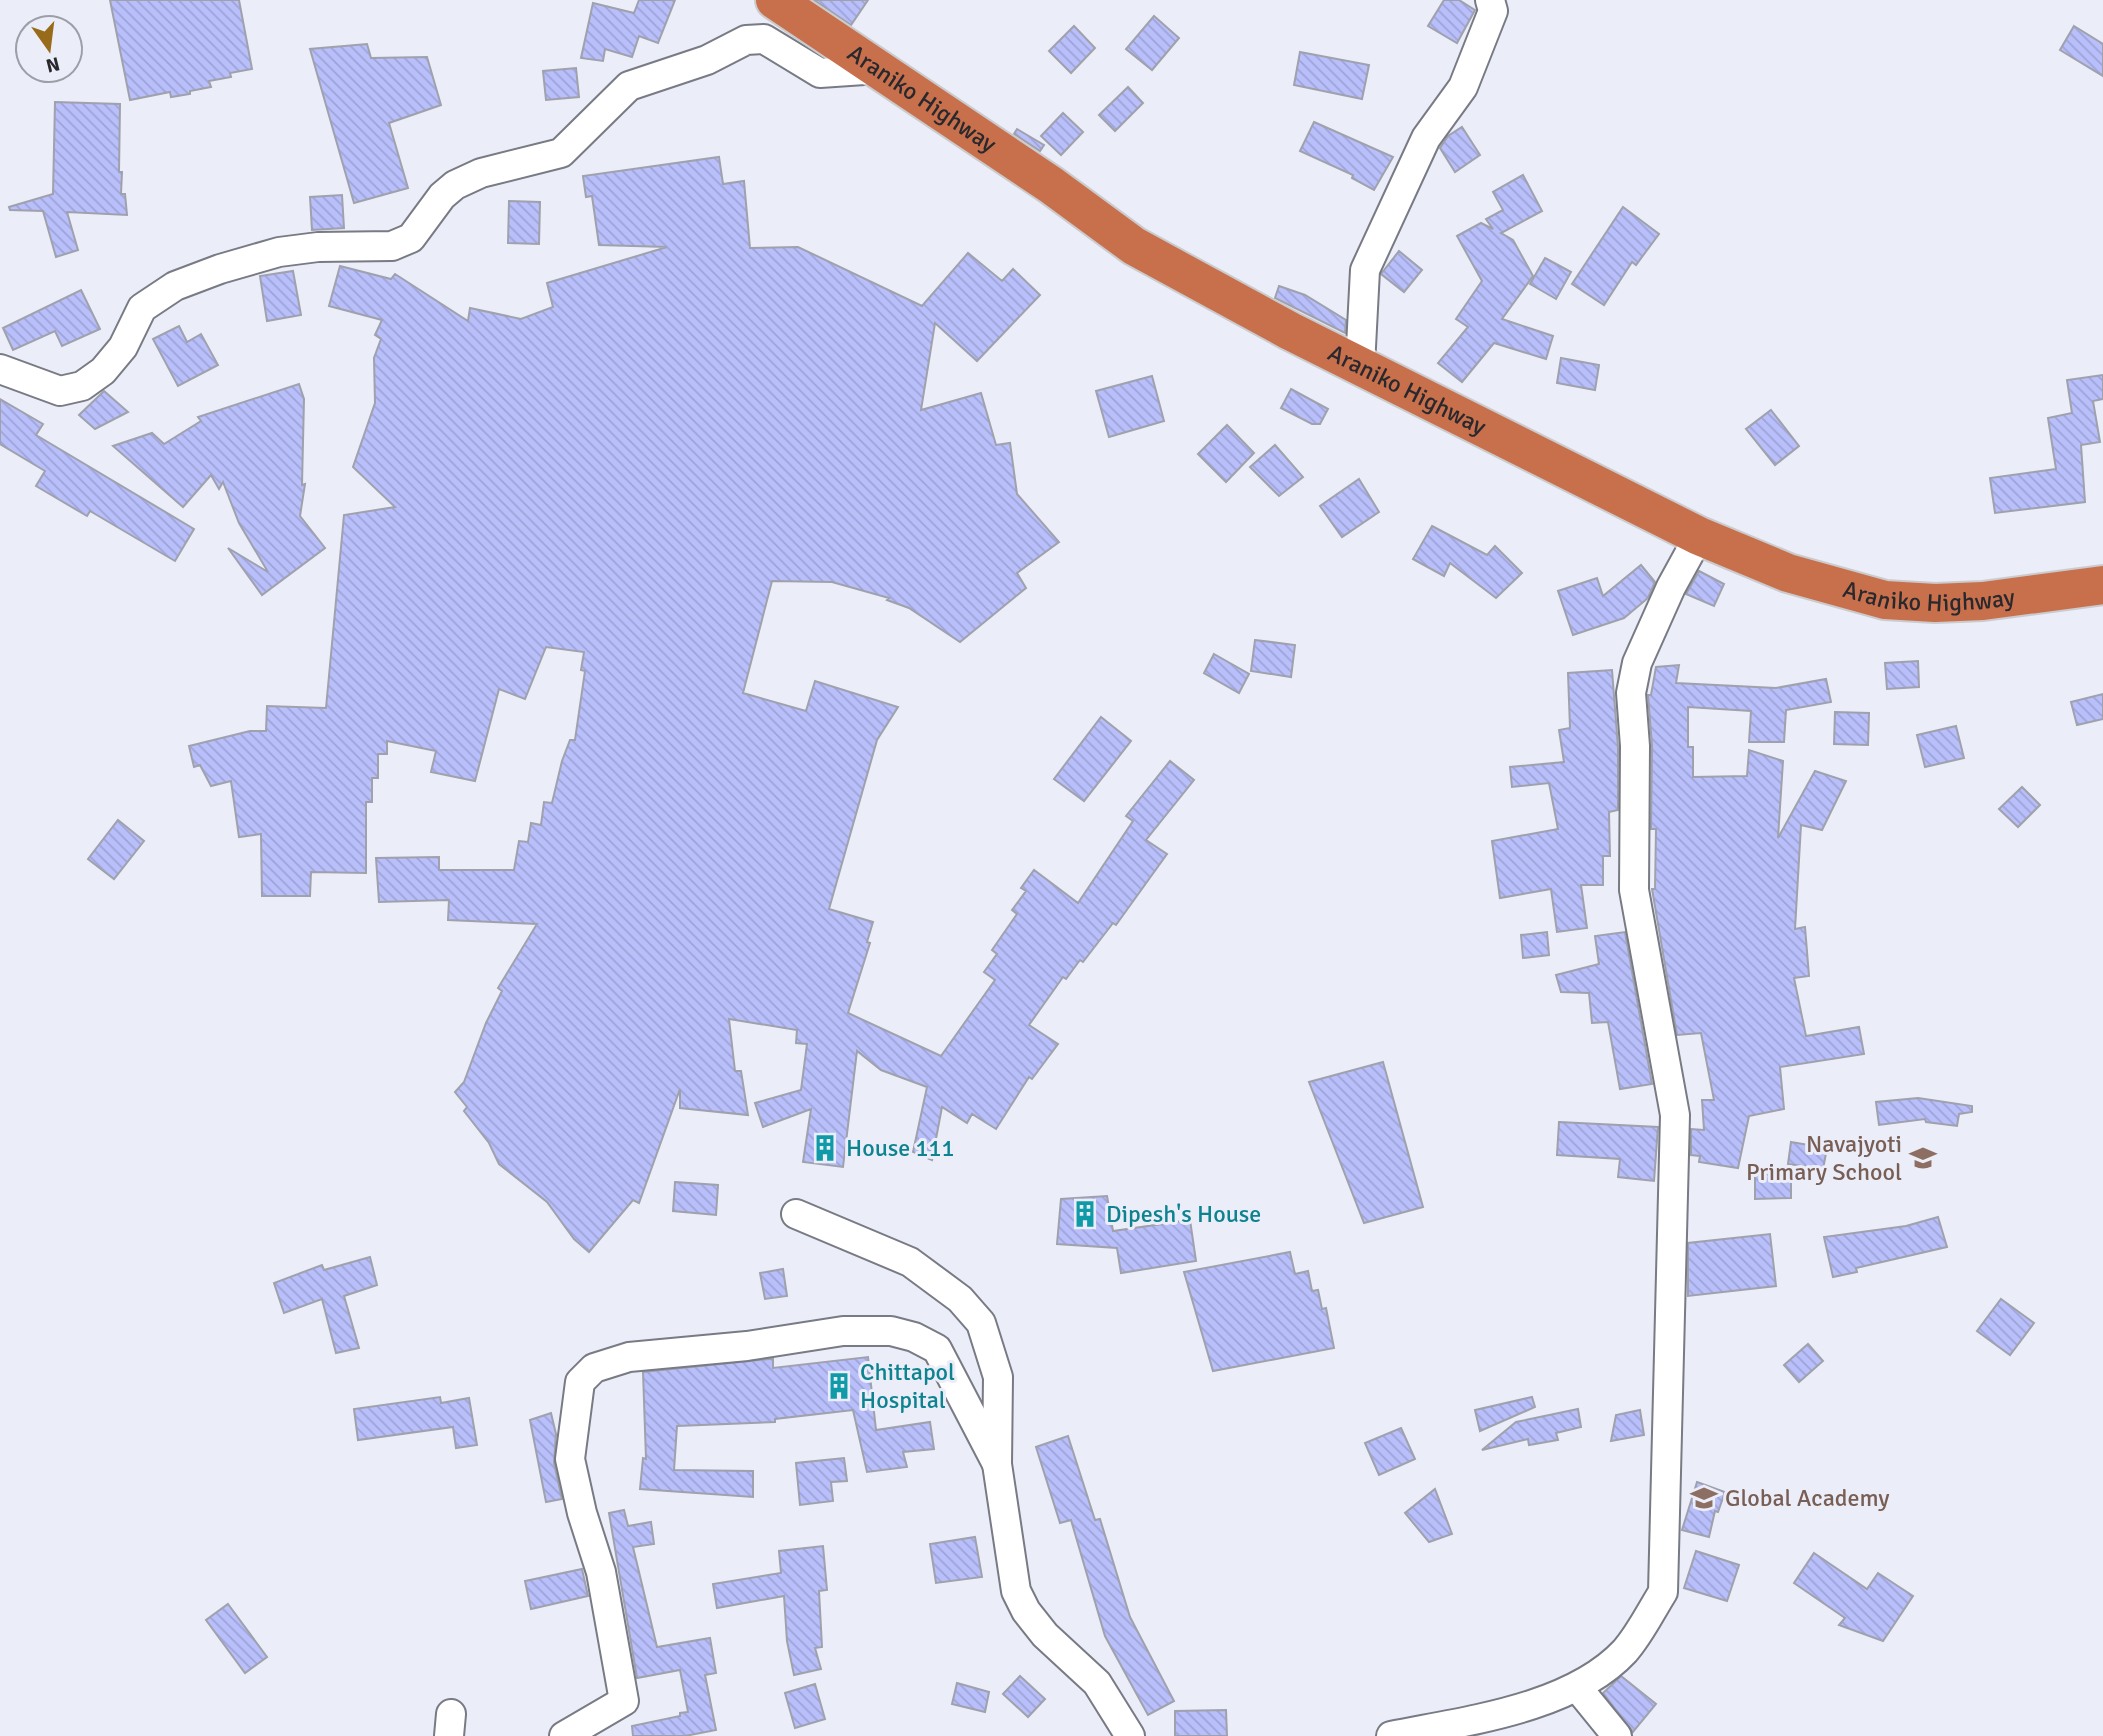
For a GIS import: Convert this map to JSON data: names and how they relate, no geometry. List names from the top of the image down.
{
  "streets": {
    "highway": ["Araniko Highway"]
  },
  "places": {
    "building": ["House 111", "Dipesh's House", "Chittapol Hospital"],
    "school or university": ["Navajyoti Primary School", "Global Academy"]
  },
  "north": "bottom"
}
